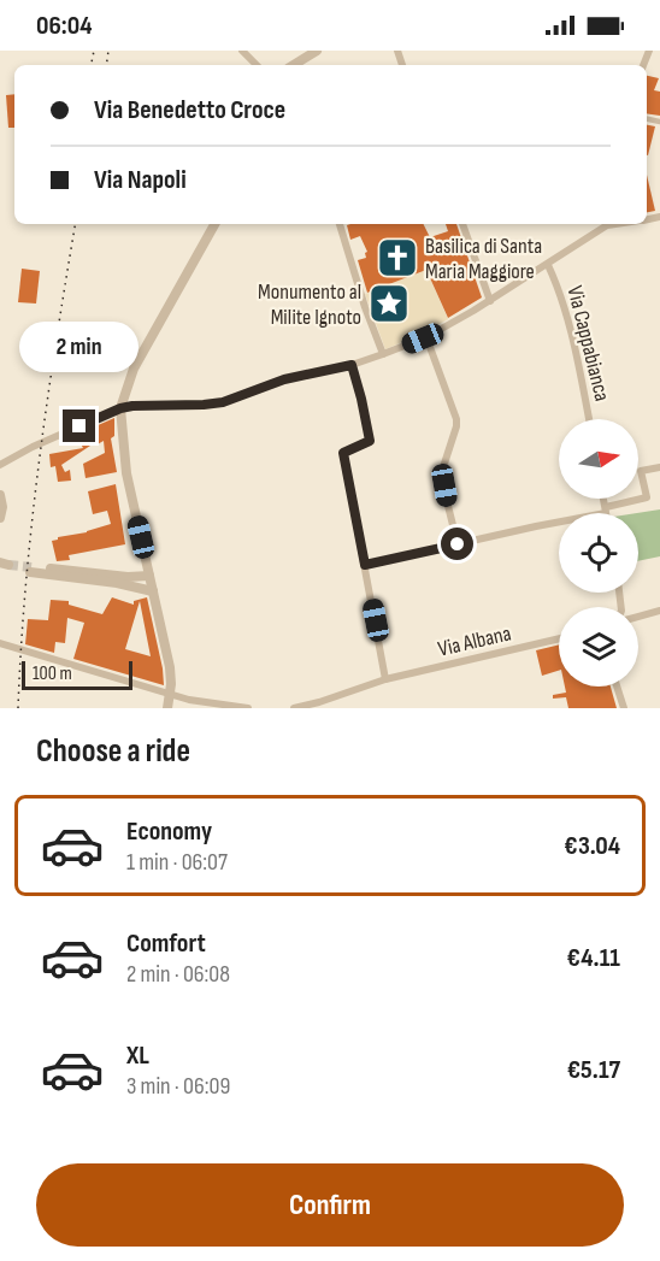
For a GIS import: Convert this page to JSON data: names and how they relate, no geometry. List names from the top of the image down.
{
  "streets": {
    "street": ["Via Cappabianca", "Via Albana"]
  },
  "places": {
    "church": ["Basilica di Santa Maria Maggiore"],
    "place": ["Monumento al Milite Ignoto"]
  },
  "scale_bar": "100 m",
  "north": "right",
  "page": {
    "status": "06:04",
    "banner": ["Via Benedetto Croce", "Via Napoli"],
    "bubble": "2 min",
    "scale": "100 m",
    "heading": "Choose a ride",
    "list": [
      {
        "name": "Economy",
        "note": "1 min · 06:07",
        "value": "€3.04"
      },
      {
        "name": "Comfort",
        "note": "2 min · 06:08",
        "value": "€4.11"
      },
      {
        "name": "XL",
        "note": "3 min · 06:09",
        "value": "€5.17"
      }
    ],
    "buttons": "Confirm"
  }
}
